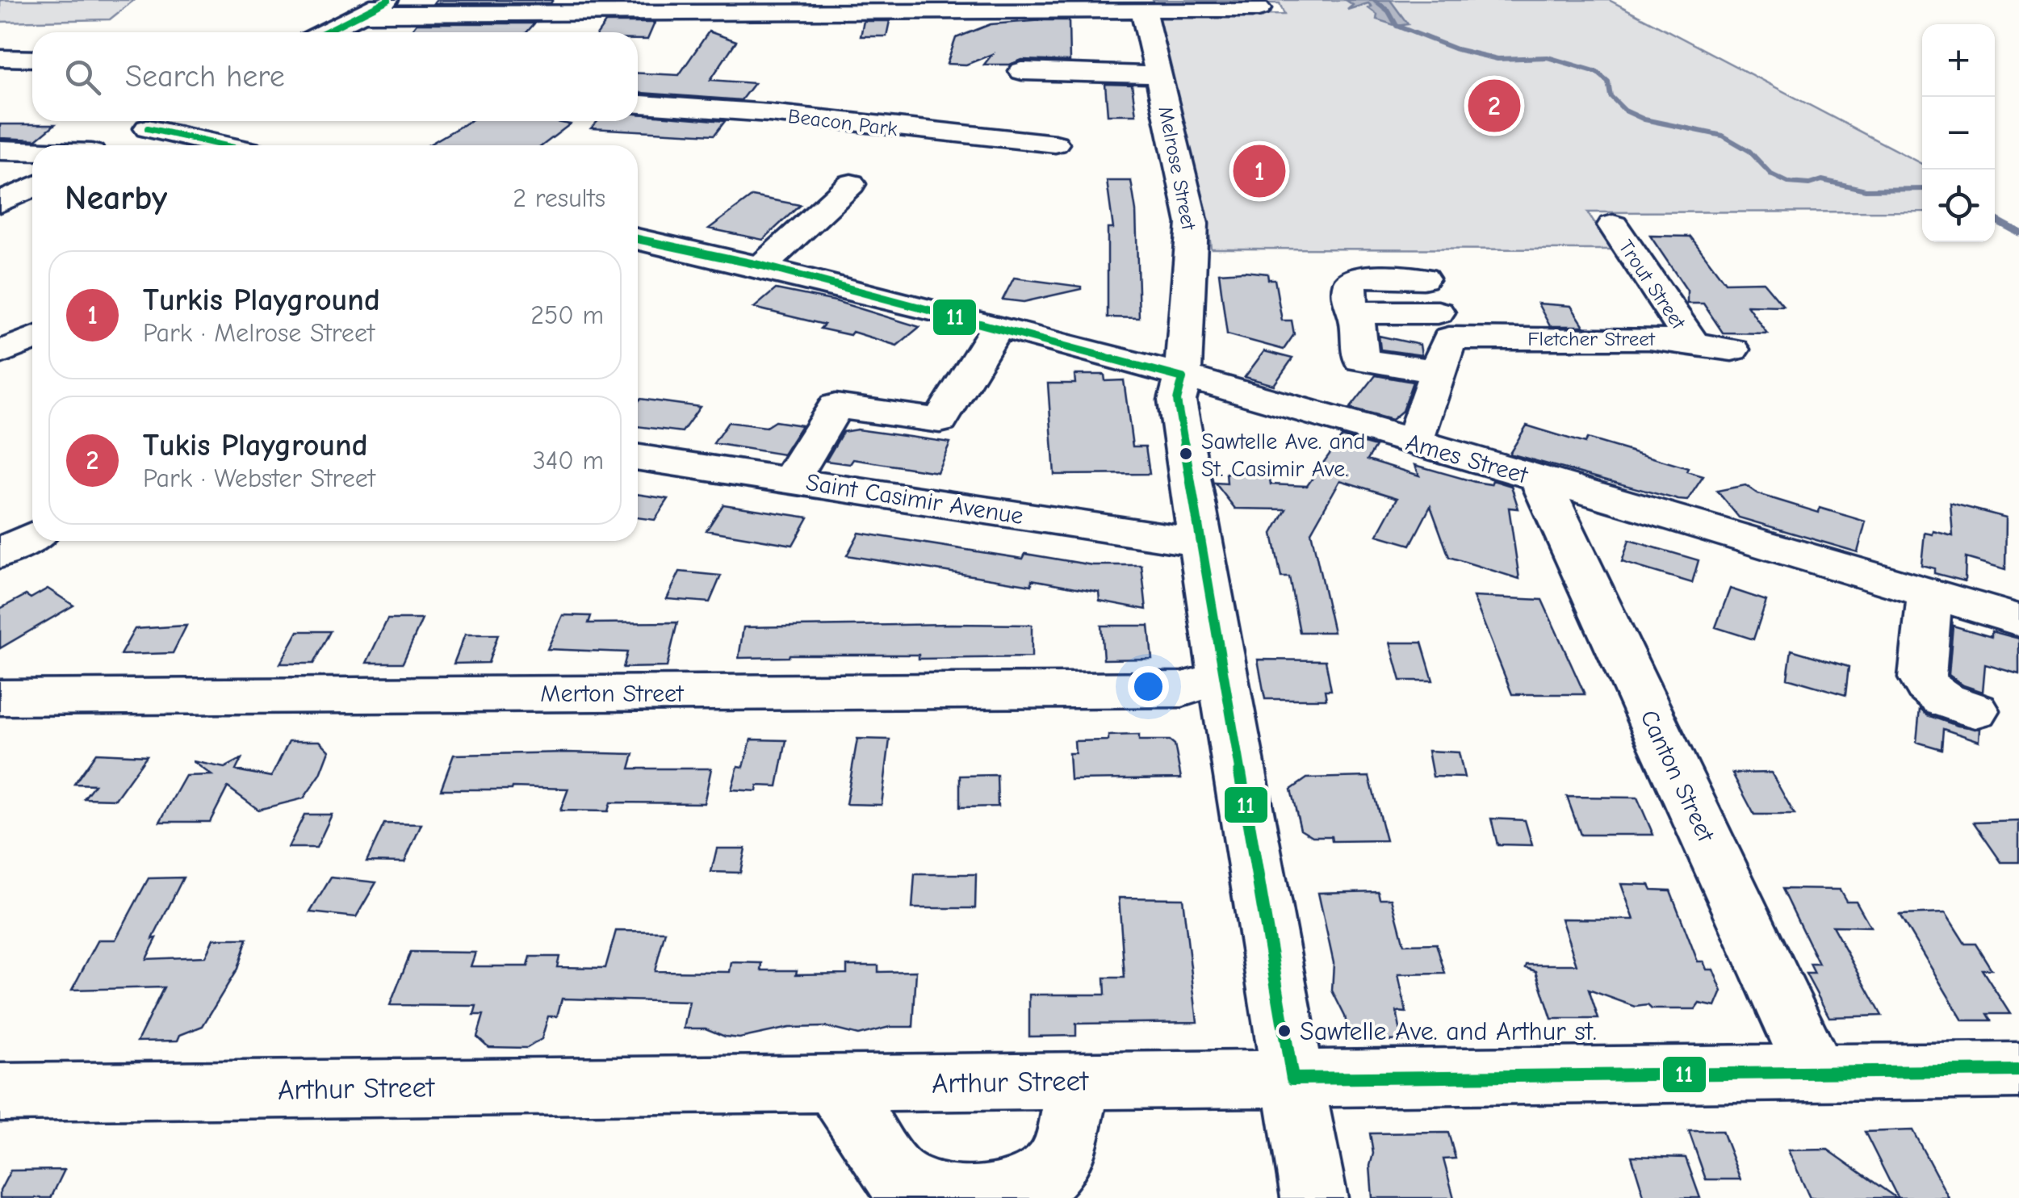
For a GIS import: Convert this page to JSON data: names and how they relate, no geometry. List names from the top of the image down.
{
  "streets": {
    "street": [
      "Beacon Park",
      "Melrose Street",
      "Trout Street",
      "Fletcher Street",
      "Ames Street",
      "Saint Casimir Avenue",
      "Merton Street",
      "Canton Street",
      "Arthur Street"
    ]
  },
  "crossings": [
    ["Melrose Street", "Ames Street"],
    ["Melrose Street", "Saint Casimir Avenue"],
    ["Melrose Street", "Merton Street"],
    ["Melrose Street", "Arthur Street"],
    ["Trout Street", "Fletcher Street"],
    ["Ames Street", "Canton Street"],
    ["Canton Street", "Arthur Street"]
  ],
  "places": ["Sawtelle Ave. and St. Casimir Ave.", "Sawtelle Ave. and Arthur st."],
  "lines": ["transit line 11"],
  "page": {
    "map_buttons": ["+", "−"],
    "search": "Search here",
    "pins": ["2", "1"],
    "heading": ["Nearby", "2 results"],
    "list": [
      {
        "mark": "1",
        "name": "Turkis Playground",
        "note": "Park · Melrose Street",
        "value": "250 m"
      },
      {
        "mark": "2",
        "name": "Tukis Playground",
        "note": "Park · Webster Street",
        "value": "340 m"
      }
    ]
  }
}
